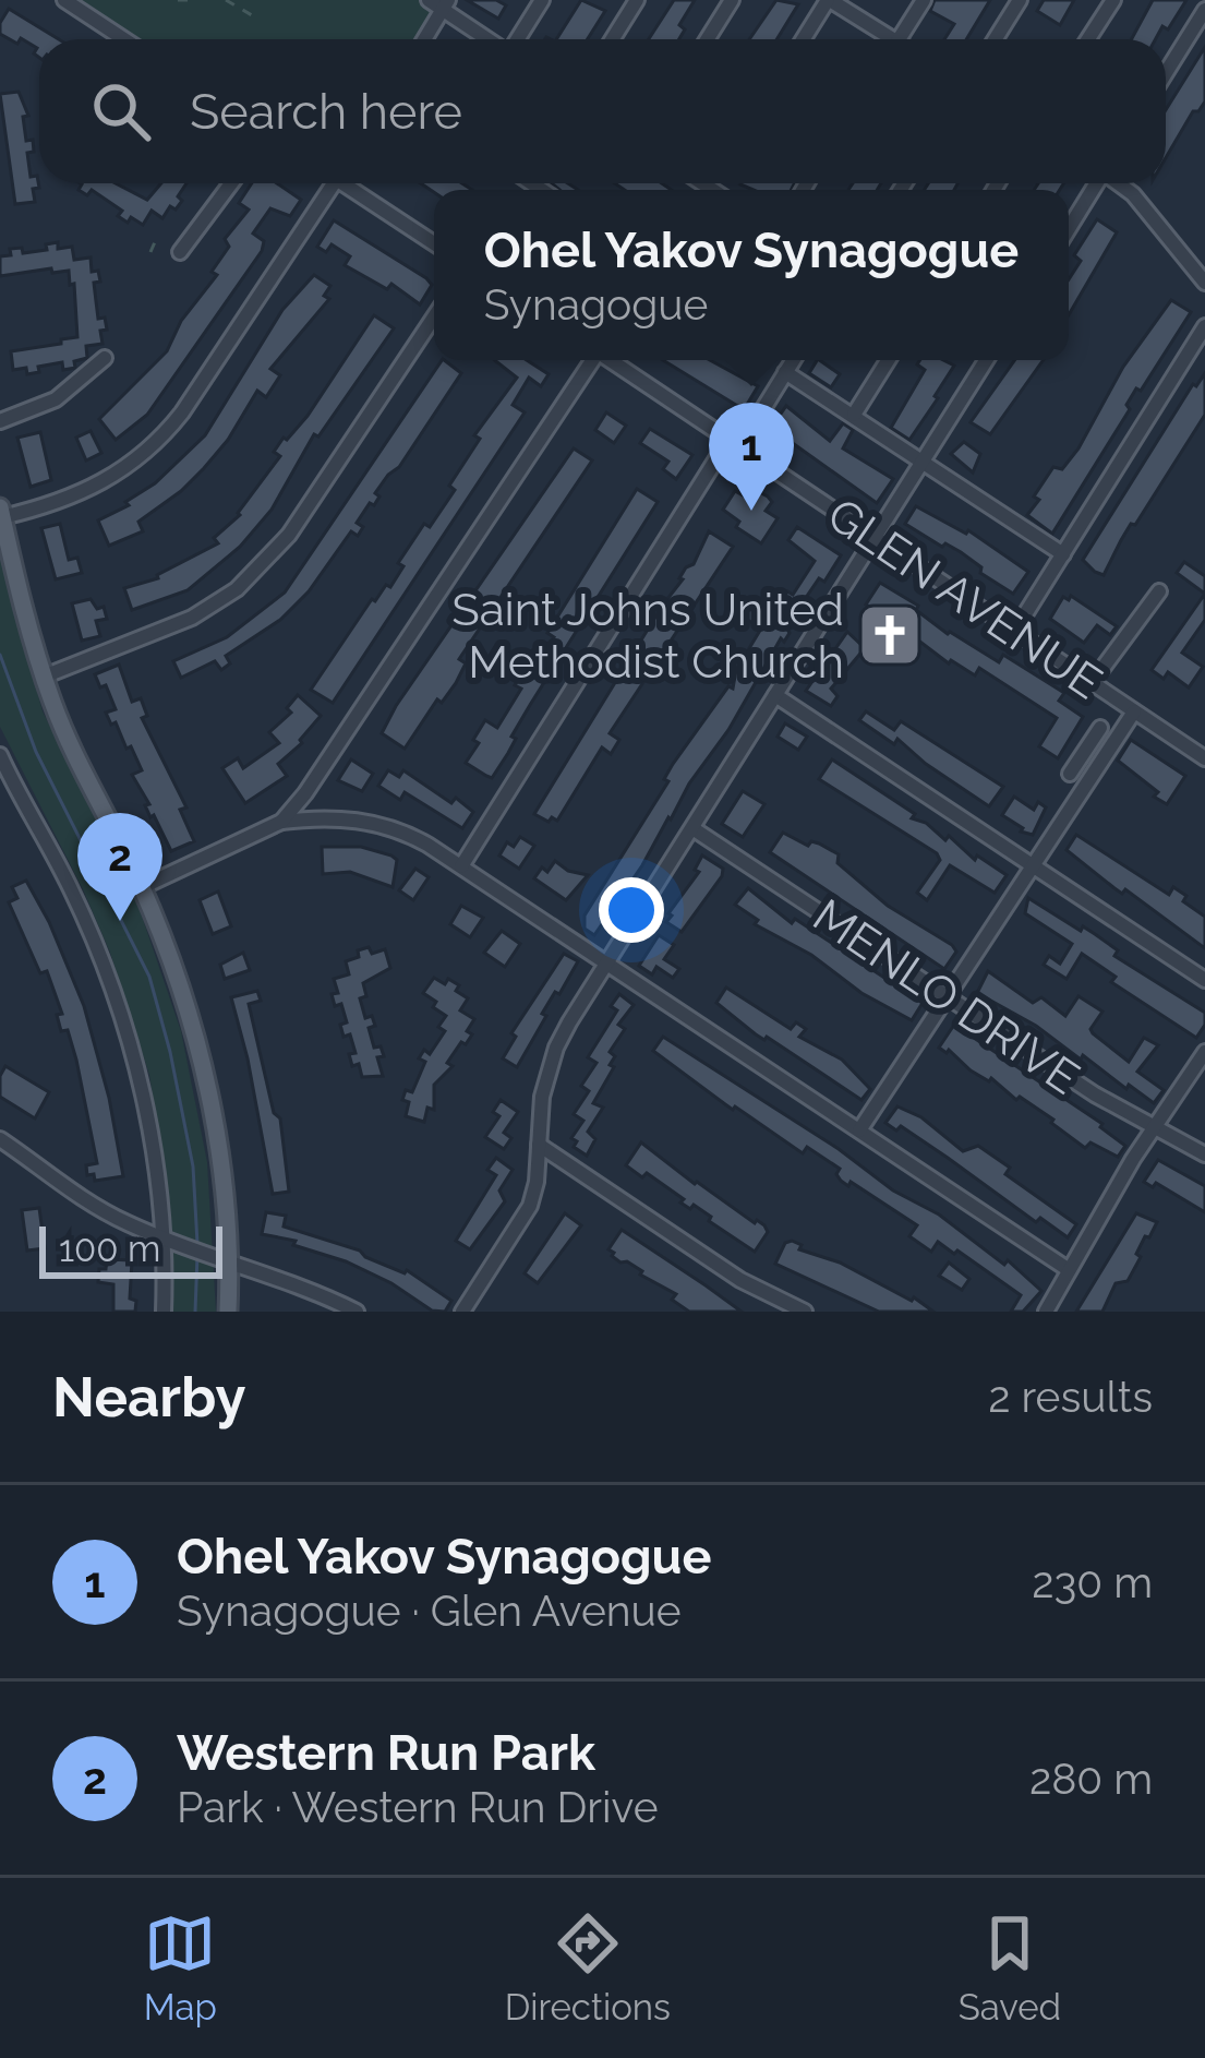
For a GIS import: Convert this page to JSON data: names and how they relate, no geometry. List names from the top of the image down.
{
  "streets": {
    "street": ["GLEN AVENUE", "MENLO DRIVE"]
  },
  "places": {
    "church": ["Saint Johns United Methodist Church"]
  },
  "scale_bar": "100 m",
  "page": {
    "search": "Search here",
    "popup": ["Ohel Yakov Synagogue", "Synagogue"],
    "pins": ["1", "2"],
    "scale": "100 m",
    "heading": ["Nearby", "2 results"],
    "list": [
      {
        "mark": "1",
        "name": "Ohel Yakov Synagogue",
        "note": "Synagogue · Glen Avenue",
        "value": "230 m"
      },
      {
        "mark": "2",
        "name": "Western Run Park",
        "note": "Park · Western Run Drive",
        "value": "280 m"
      }
    ],
    "nav": ["Map", "Directions", "Saved"]
  }
}
